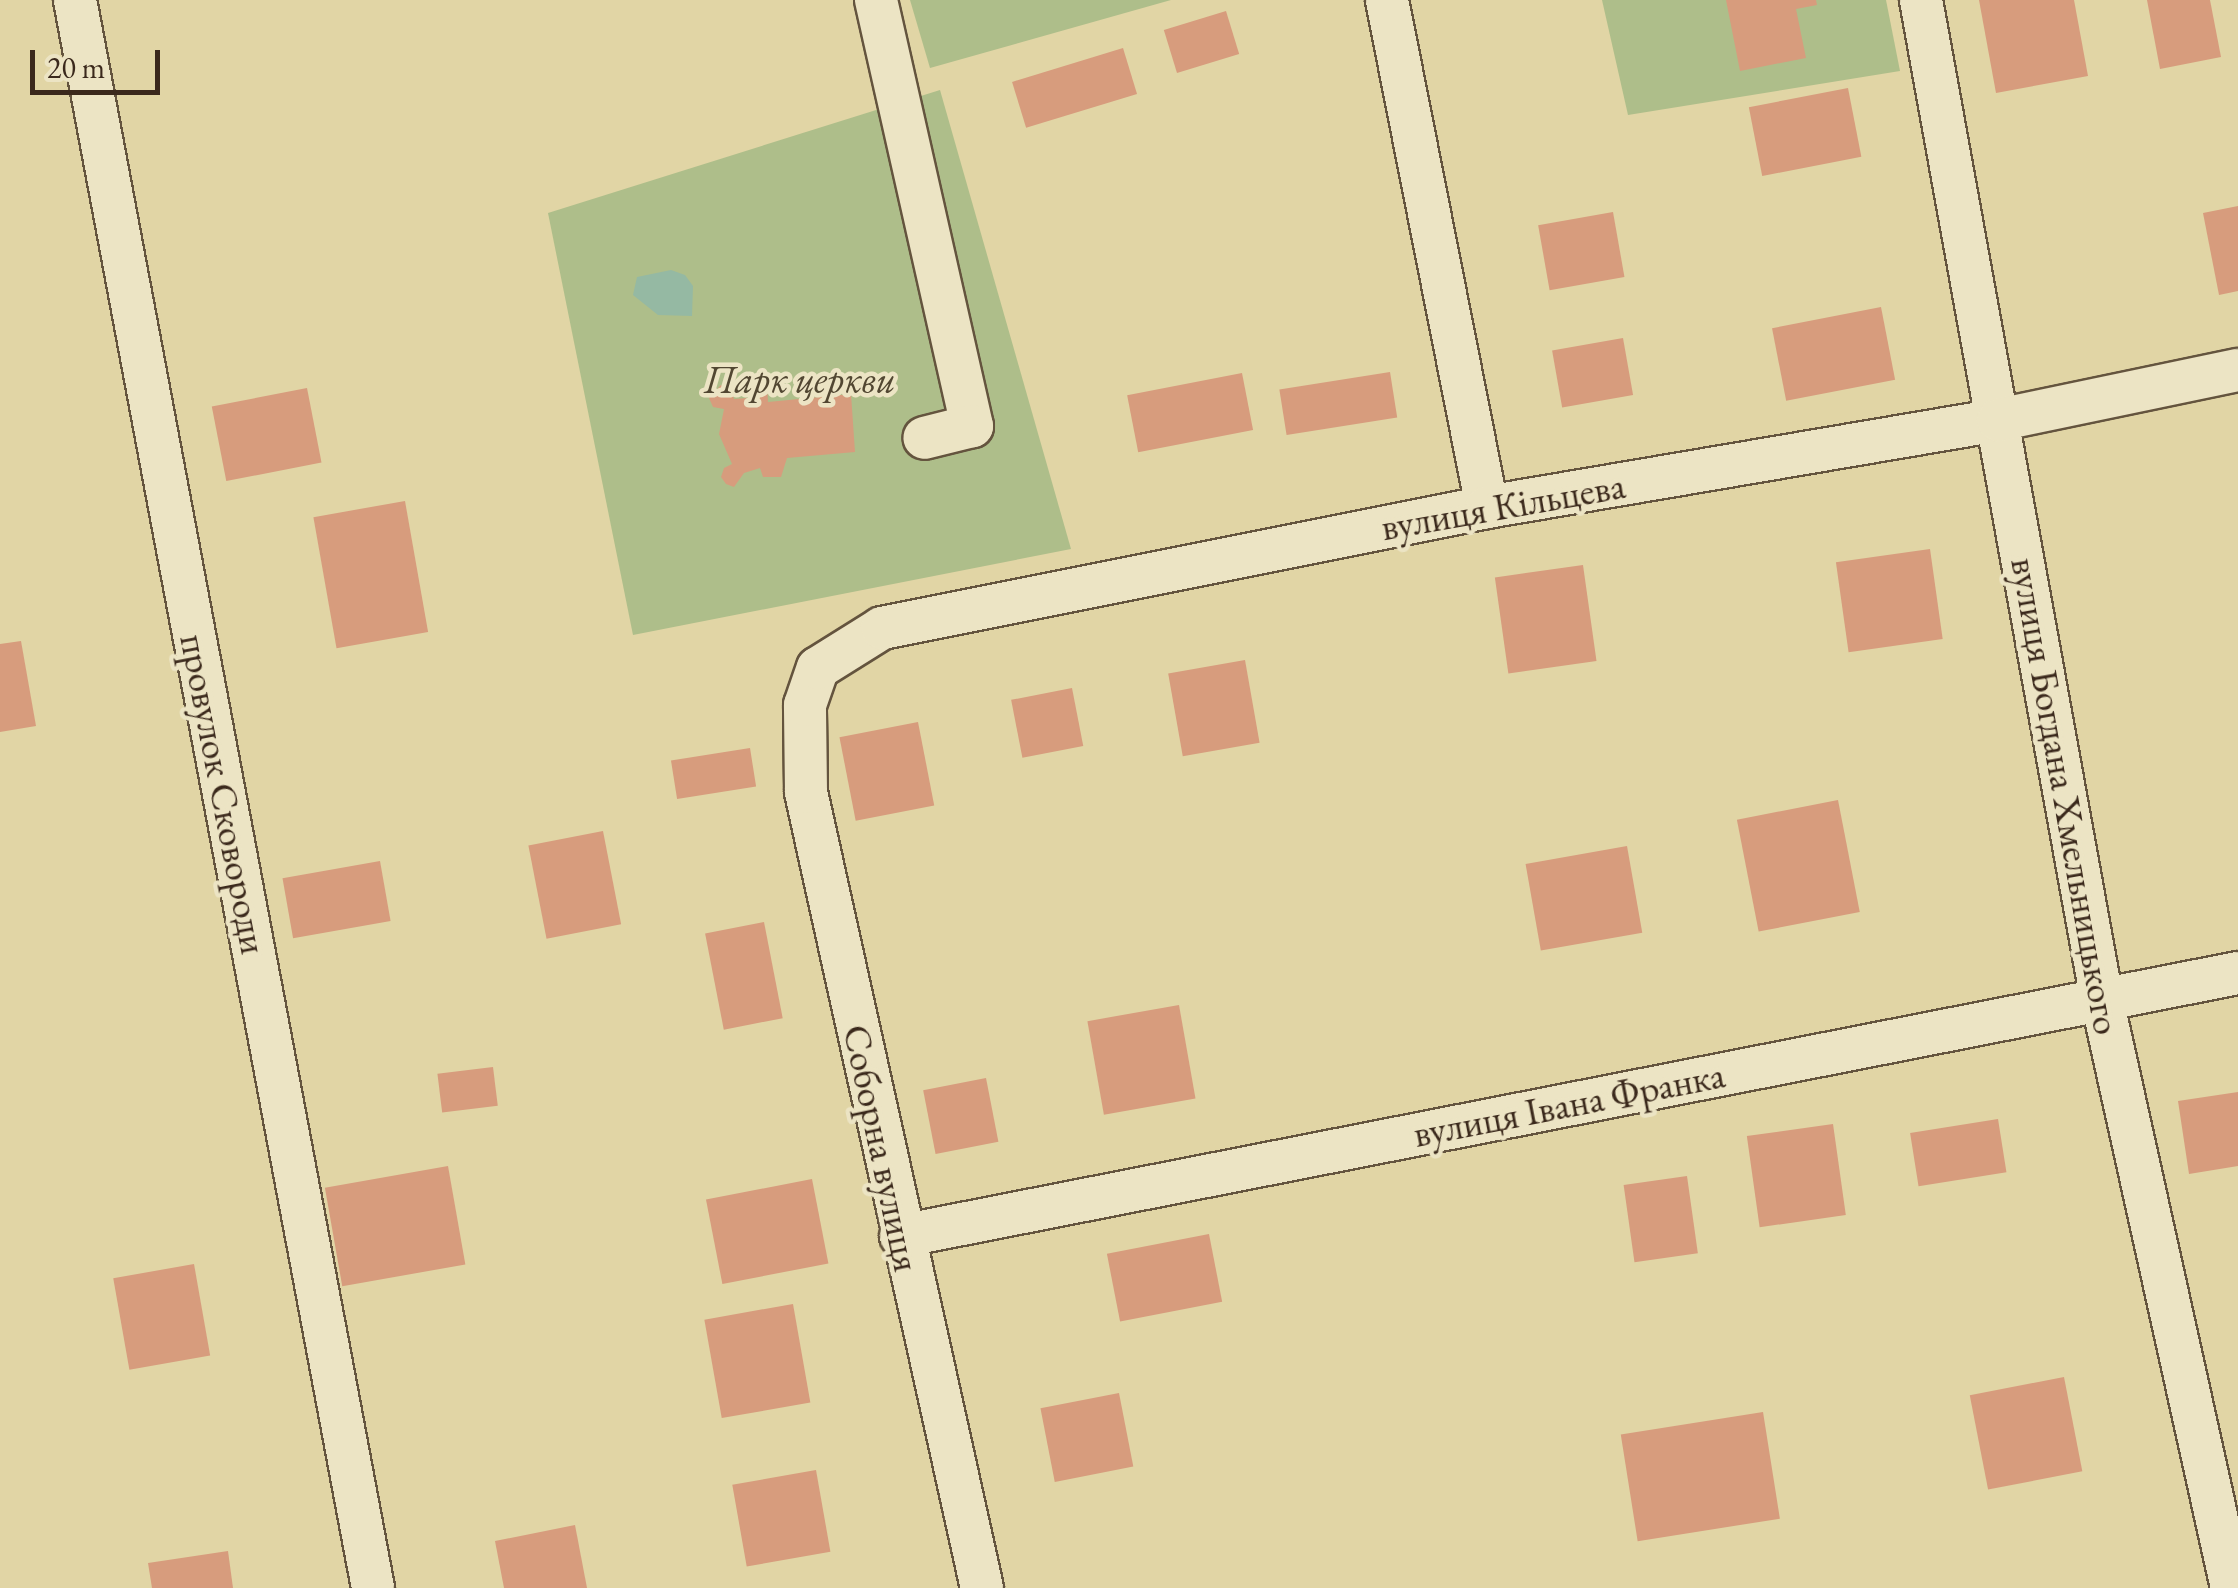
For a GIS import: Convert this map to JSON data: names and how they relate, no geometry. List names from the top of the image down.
{
  "streets": {
    "street": [
      "вулиця Кільцева",
      "провулок Сковороди",
      "вулиця Богдана Хмельницького",
      "вулиця Івана Франка",
      "Соборна вулиця"
    ]
  },
  "crossings": [
    ["вулиця Кільцева", "вулиця Богдана Хмельницького"],
    ["вулиця Кільцева", "Соборна вулиця"],
    ["вулиця Богдана Хмельницького", "вулиця Івана Франка"],
    ["вулиця Івана Франка", "Соборна вулиця"]
  ],
  "parks": ["Парк церкви"],
  "scale_bar": "20 m"
}
